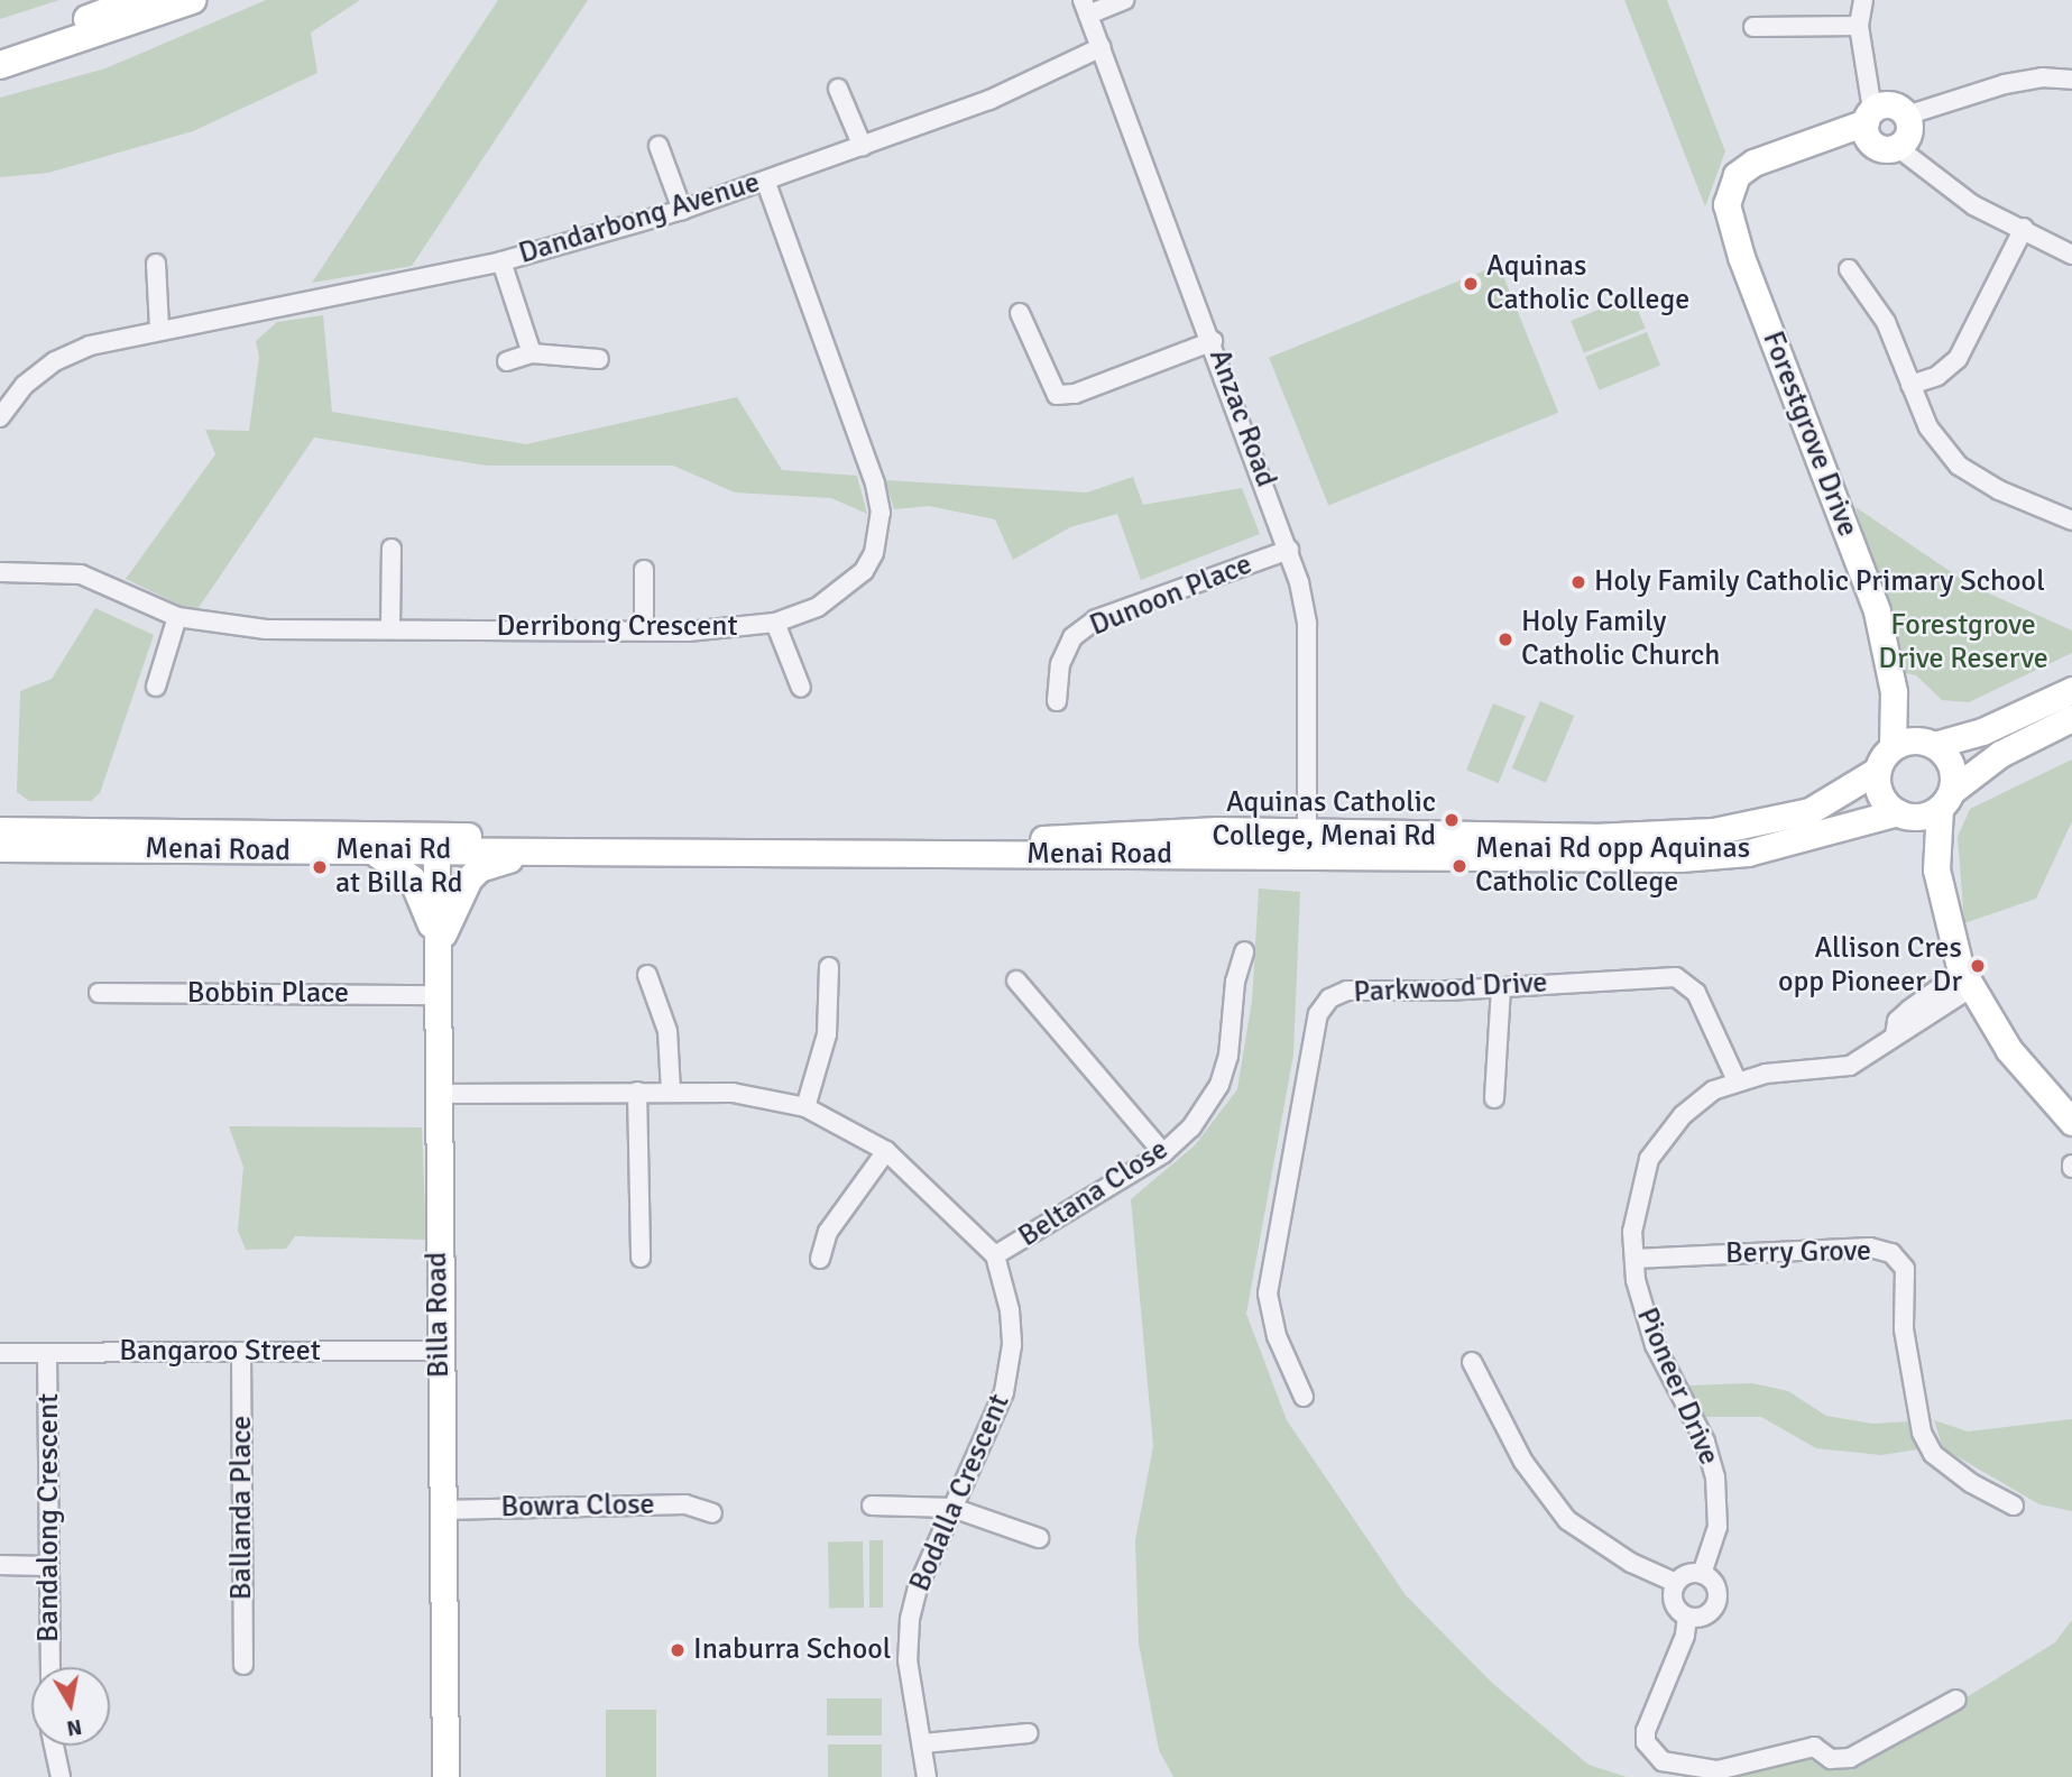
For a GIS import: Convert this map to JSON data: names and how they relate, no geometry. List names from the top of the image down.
{
  "streets": {
    "main road": ["Forestgrove Drive", "Menai Road", "Billa Road"],
    "street": [
      "Dandarbong Avenue",
      "Anzac Road",
      "Dunoon Place",
      "Derribong Crescent",
      "Parkwood Drive",
      "Bobbin Place",
      "Beltana Close",
      "Berry Grove",
      "Bangaroo Street",
      "Pioneer Drive",
      "Bodalla Crescent",
      "Bowra Close",
      "Ballanda Place",
      "Bandalong Crescent"
    ]
  },
  "crossings": [
    ["Dandarbong Avenue", "Anzac Road"],
    ["Dandarbong Avenue", "Derribong Crescent"],
    ["Anzac Road", "Dunoon Place"],
    ["Anzac Road", "Menai Road"],
    ["Menai Road", "Billa Road"],
    ["Parkwood Drive", "Pioneer Drive"],
    ["Bobbin Place", "Billa Road"],
    ["Beltana Close", "Bodalla Crescent"],
    ["Berry Grove", "Pioneer Drive"],
    ["Billa Road", "Bangaroo Street"],
    ["Billa Road", "Bowra Close"],
    ["Bangaroo Street", "Ballanda Place"],
    ["Bangaroo Street", "Bandalong Crescent"]
  ],
  "parks": ["Forestgrove Drive Reserve"],
  "places": [
    "Aquinas Catholic College",
    "Holy Family Catholic Primary School",
    "Holy Family Catholic Church",
    "Aquinas Catholic College, Menai Rd",
    "Menai Rd opp Aquinas Catholic College",
    "Menai Rd at Billa Rd",
    "Allison Cres opp Pioneer Dr",
    "Inaburra School"
  ],
  "north": "bottom"
}
